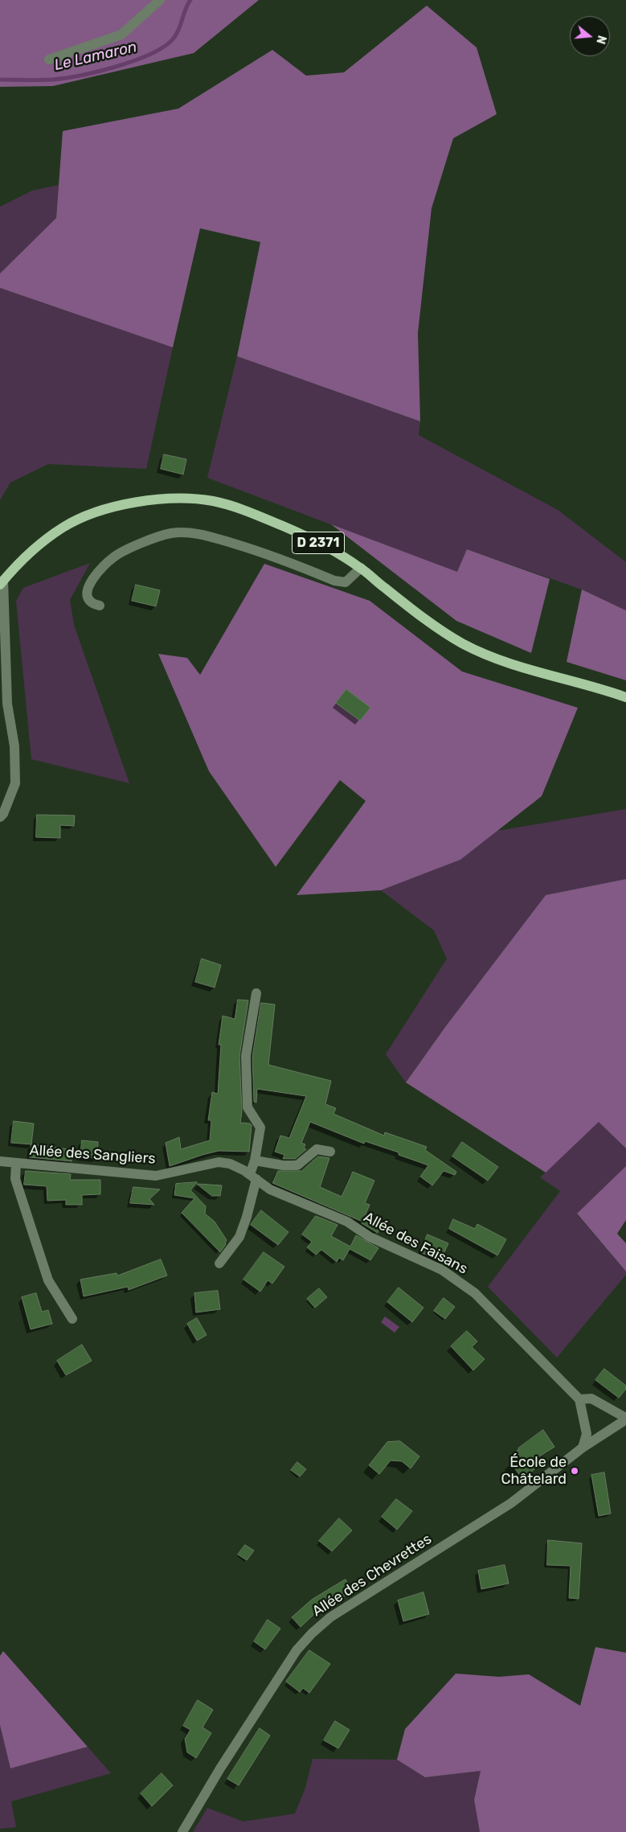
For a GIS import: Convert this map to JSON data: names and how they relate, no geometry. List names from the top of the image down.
{
  "streets": {
    "main road": ["D 2371"],
    "street": ["Allée des Sangliers", "Allée des Faisans", "Allée des Chevrettes"]
  },
  "crossings": [
    ["Allée des Sangliers", "Allée des Faisans"]
  ],
  "water": ["Le Lamaron"],
  "places": ["École de Châtelard"],
  "north": "right"
}
